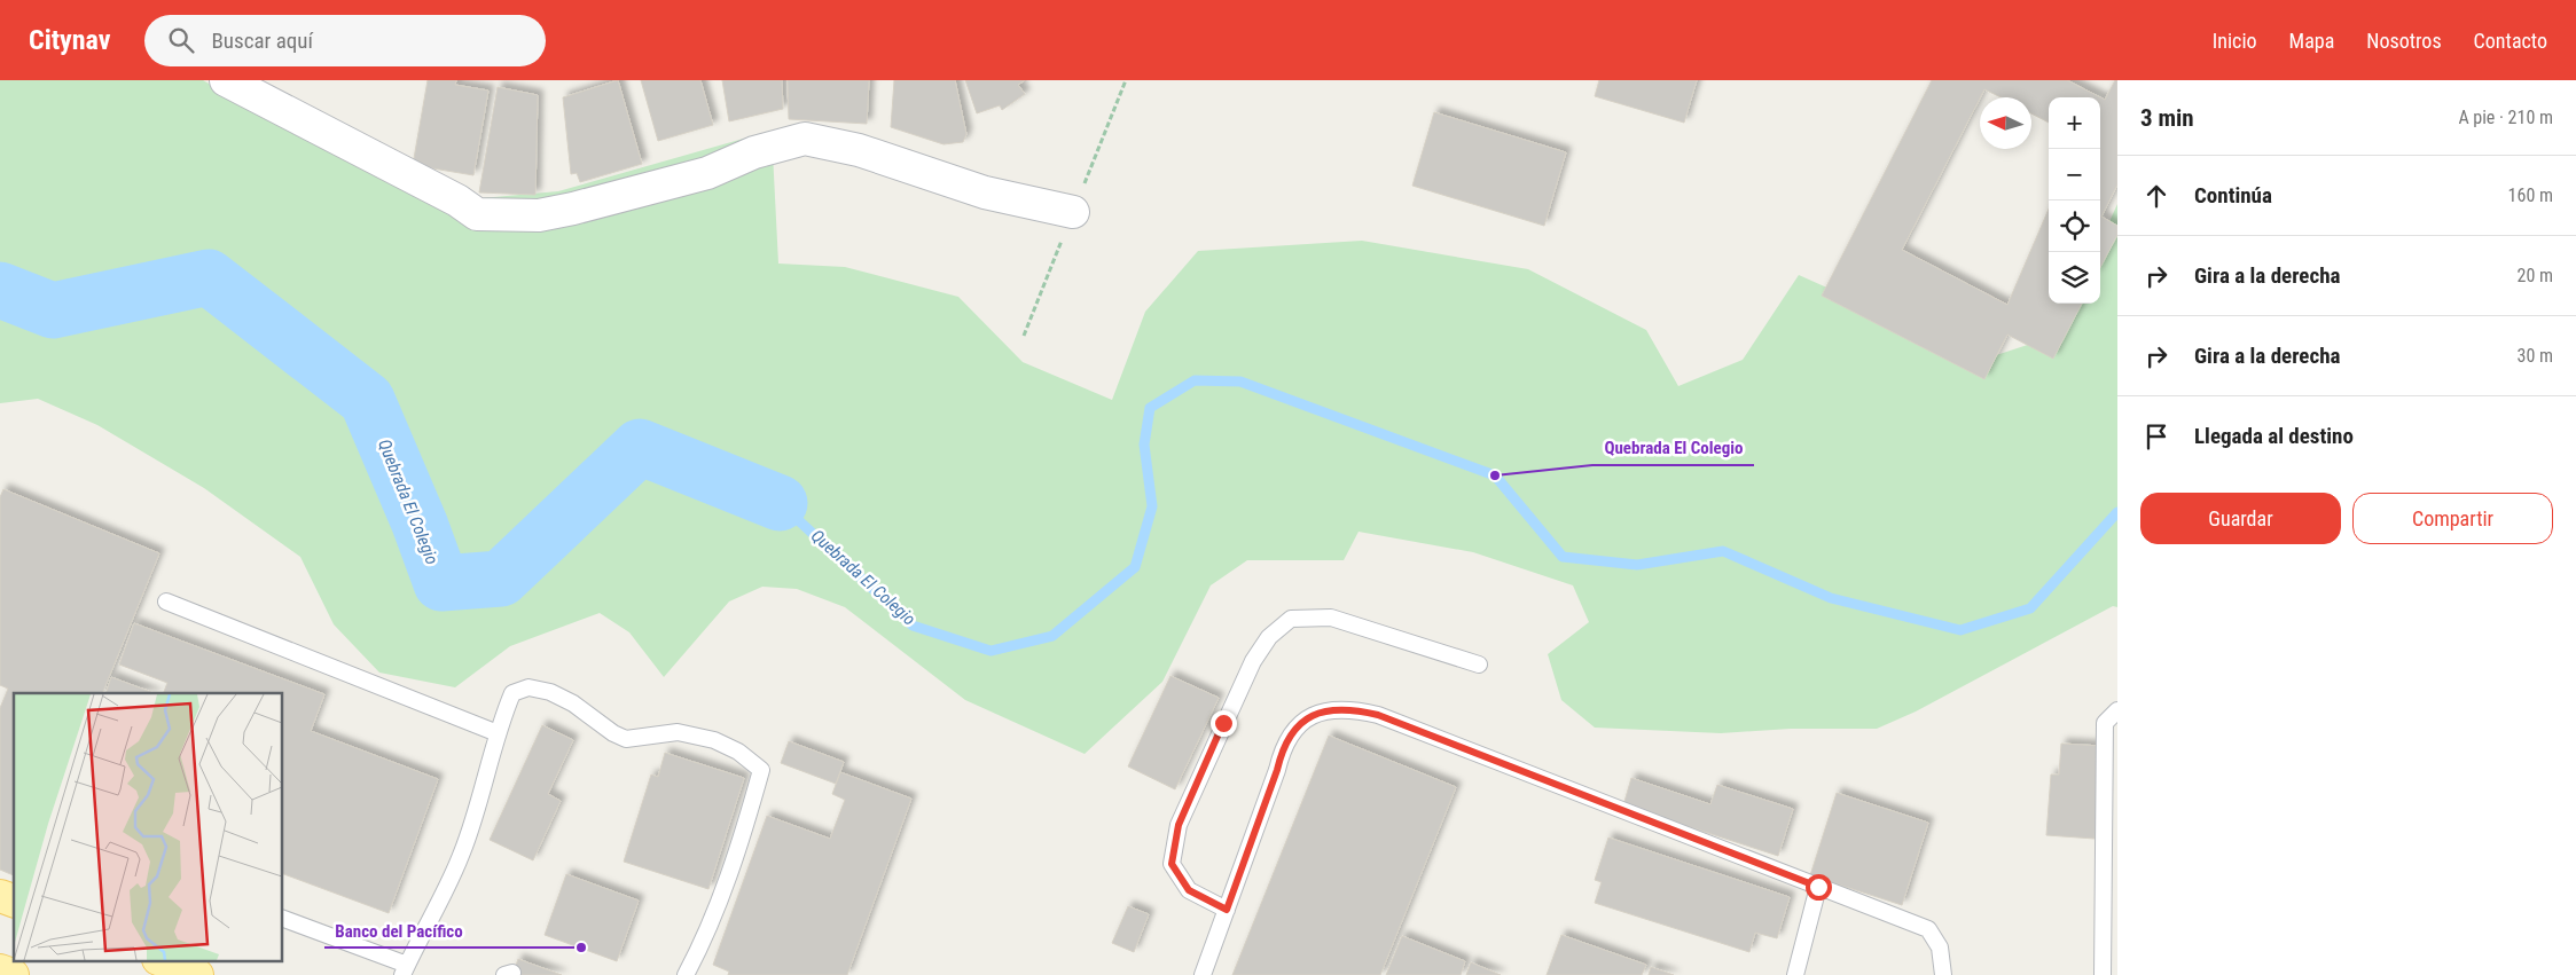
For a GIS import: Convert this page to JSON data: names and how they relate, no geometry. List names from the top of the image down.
{
  "water": ["Quebrada El Colegio"],
  "places": ["Quebrada El Colegio", "Banco del Pacífico"],
  "north": "left",
  "page": {
    "header": "Citynav",
    "search": "Buscar aquí",
    "nav": [
      "Inicio",
      "Mapa",
      "Nosotros",
      "Contacto"
    ],
    "heading": ["3 min", "A pie · 210 m"],
    "map_buttons": ["+", "−"],
    "list": [
      ["Continúa", "160 m"],
      ["Gira a la derecha", "20 m"],
      ["Gira a la derecha", "30 m"],
      "Llegada al destino"
    ],
    "buttons": ["Guardar", "Compartir"]
  }
}
